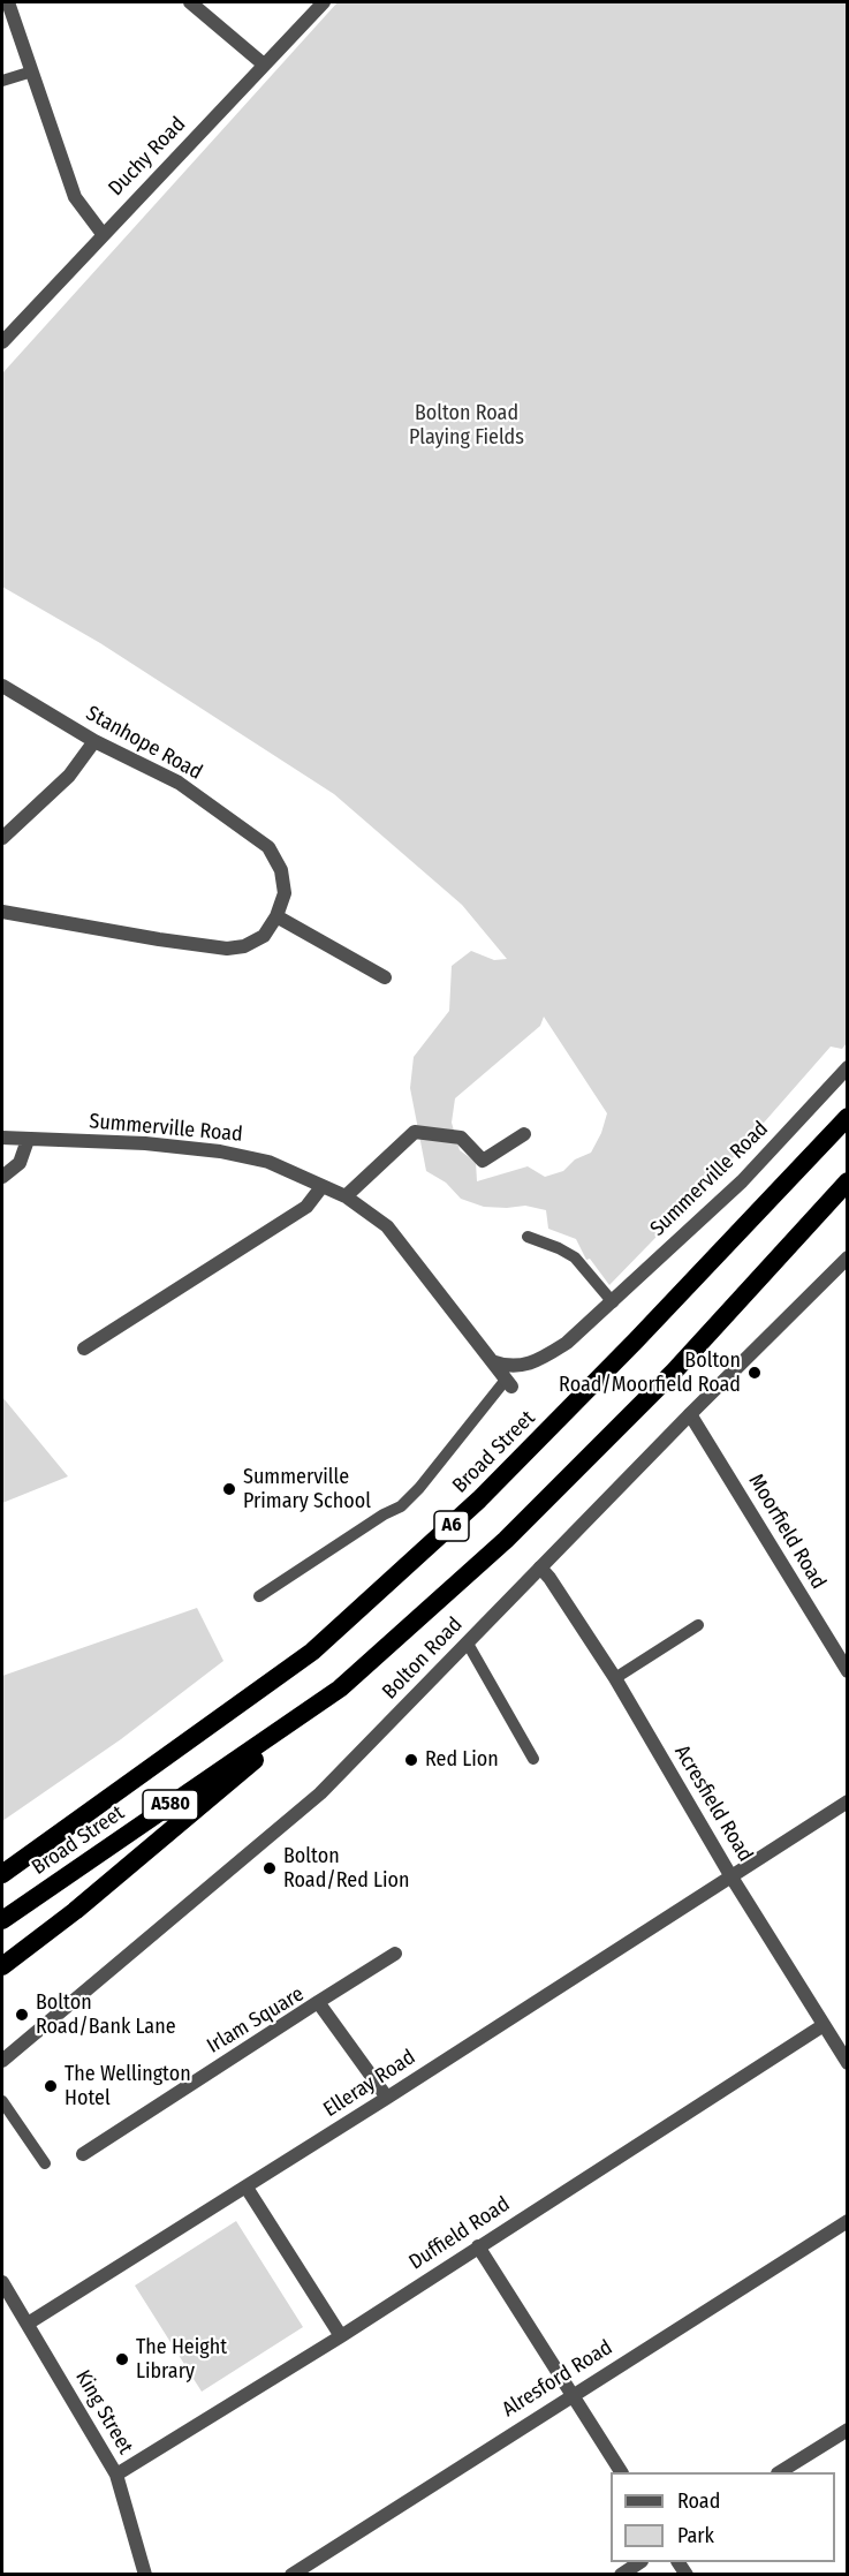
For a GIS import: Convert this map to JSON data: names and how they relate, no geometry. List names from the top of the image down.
{
  "streets": {
    "highway": ["Broad Street", "A6", "A580"],
    "street": [
      "Duchy Road",
      "Stanhope Road",
      "Summerville Road",
      "Moorfield Road",
      "Bolton Road",
      "Acresfield Road",
      "Irlam Square",
      "Elleray Road",
      "Duffield Road",
      "Alresford Road",
      "King Street"
    ]
  },
  "crossings": [
    ["Broad Street", "A6"],
    ["Moorfield Road", "Bolton Road"],
    ["Bolton Road", "Acresfield Road"],
    ["Acresfield Road", "Elleray Road"],
    ["Acresfield Road", "Duffield Road"],
    ["Irlam Square", "Elleray Road"],
    ["Elleray Road", "King Street"],
    ["Duffield Road", "King Street"]
  ],
  "parks": ["Bolton Road Playing Fields"],
  "places": [
    "Bolton Road/Moorfield Road",
    "Summerville Primary School",
    "Red Lion",
    "Bolton Road/Red Lion",
    "Bolton Road/Bank Lane",
    "The Wellington Hotel",
    "The Height Library"
  ],
  "legend": ["Road", "Park"]
}
